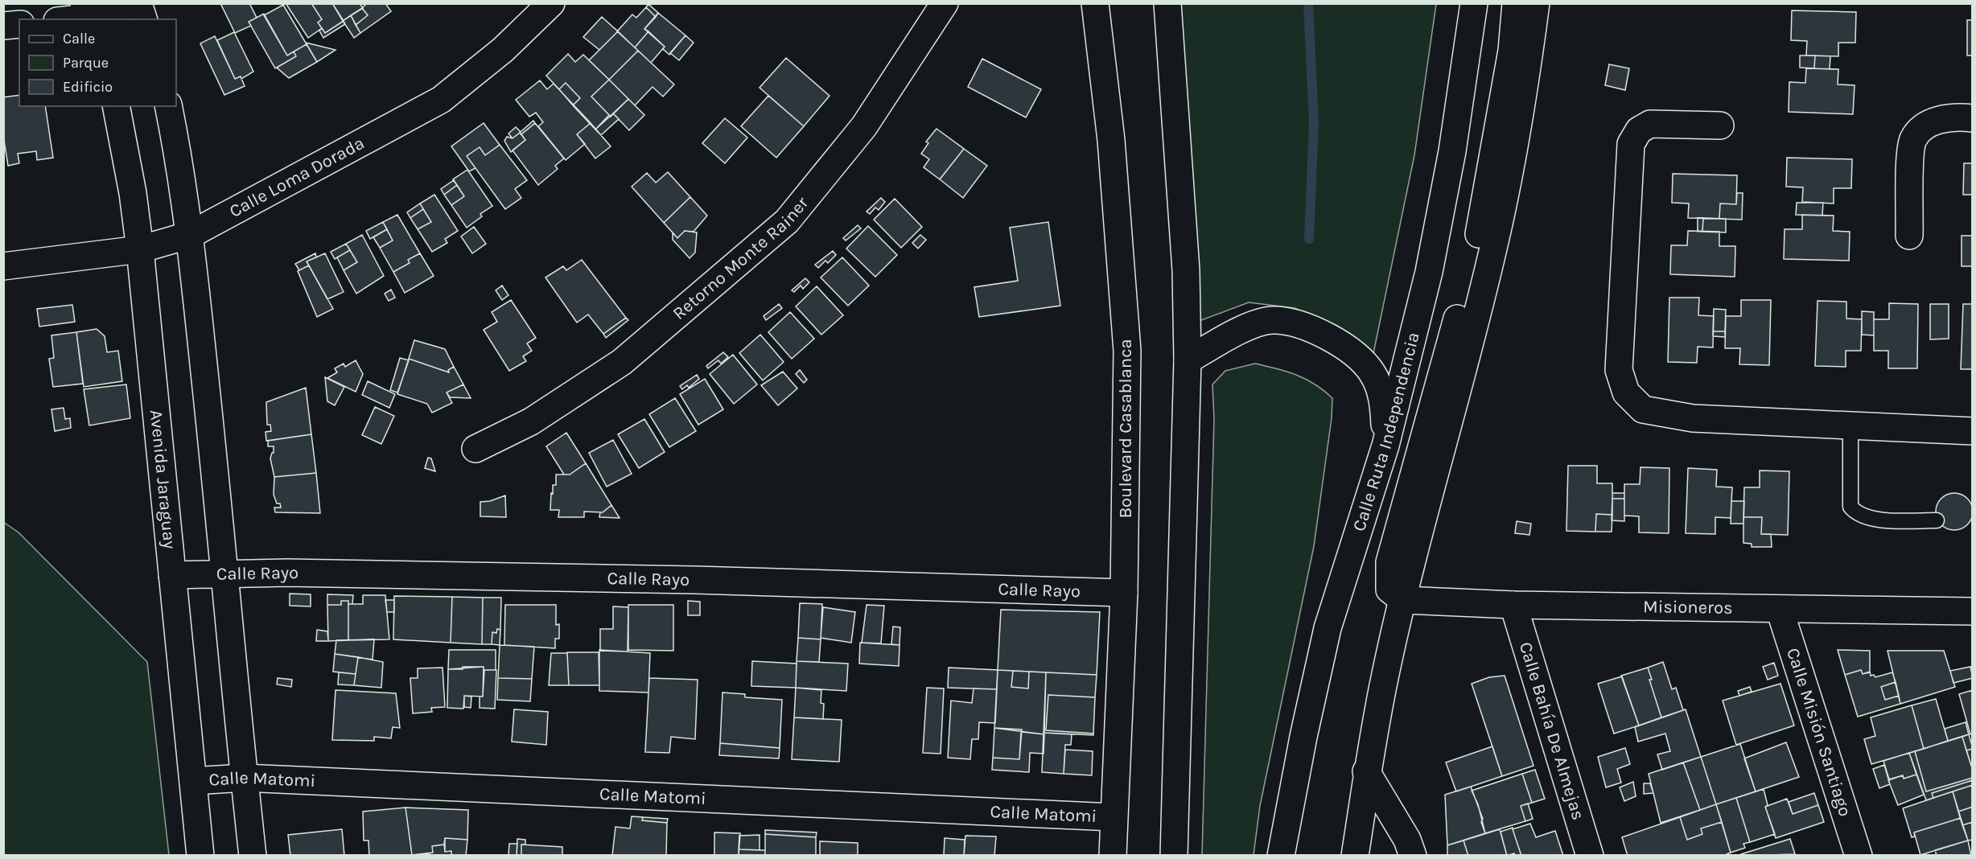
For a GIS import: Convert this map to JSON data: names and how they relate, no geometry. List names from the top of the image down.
{
  "streets": {
    "street": [
      "Calle Loma Dorada",
      "Retorno Monte Rainer",
      "Boulevard Casablanca",
      "Calle Ruta Independencia",
      "Avenida Jaraguay",
      "Calle Rayo",
      "Misioneros",
      "Calle Bahía De Almejas",
      "Calle Misión Santiago",
      "Calle Matomi"
    ]
  },
  "crossings": [
    ["Calle Loma Dorada", "Avenida Jaraguay"],
    ["Boulevard Casablanca", "Calle Rayo"],
    ["Boulevard Casablanca", "Calle Matomi"],
    ["Avenida Jaraguay", "Calle Rayo"],
    ["Avenida Jaraguay", "Calle Matomi"],
    ["Misioneros", "Calle Bahía De Almejas"],
    ["Misioneros", "Calle Misión Santiago"]
  ],
  "legend": ["Calle", "Parque", "Edificio"]
}
